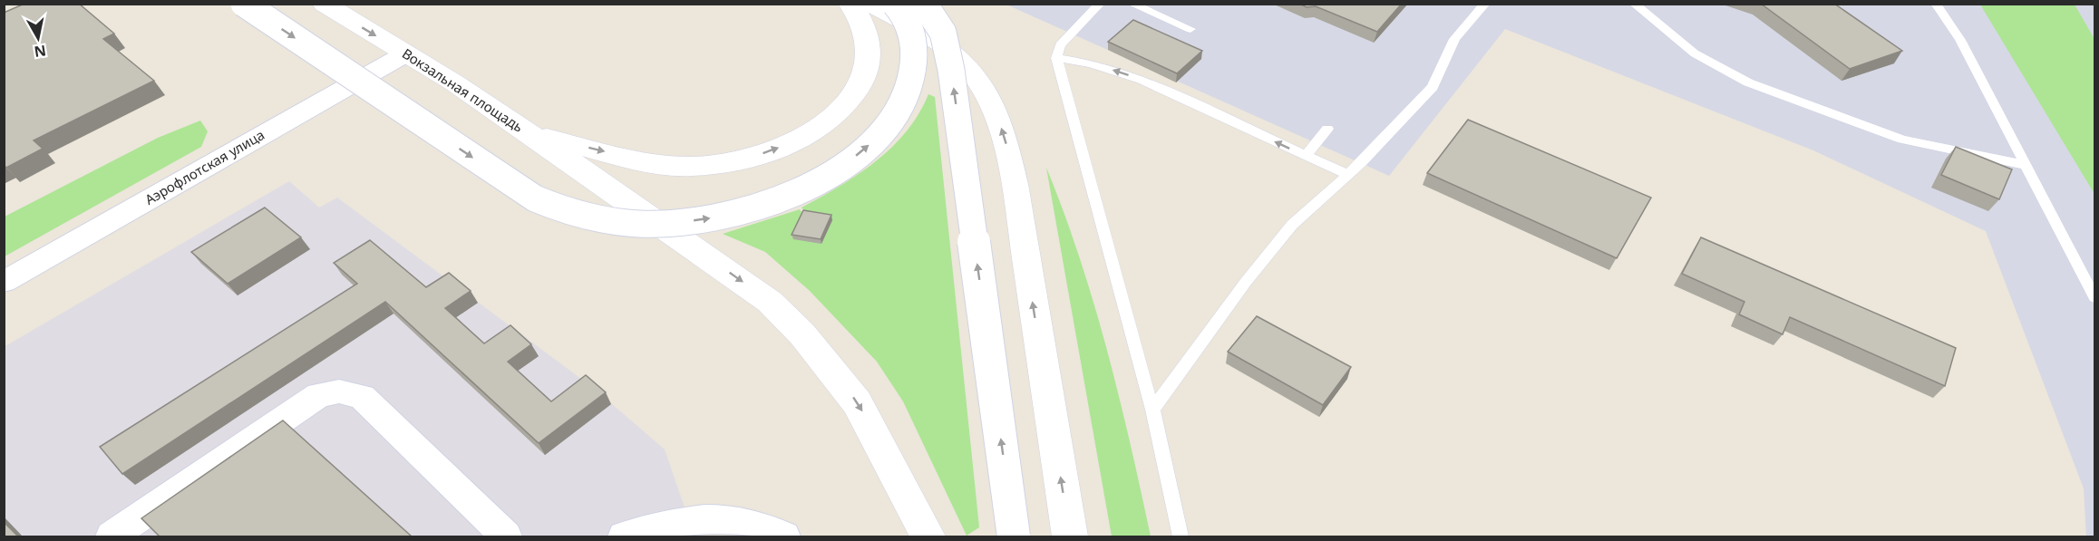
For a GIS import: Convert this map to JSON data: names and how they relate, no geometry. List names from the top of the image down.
{
  "streets": {
    "main road": ["Вокзальная площадь"],
    "street": ["Аэрофлотская улица"]
  },
  "crossings": [
    ["Вокзальная площадь", "Аэрофлотская улица"]
  ],
  "one_way": ["Вокзальная площадь"],
  "north": "bottom"
}
